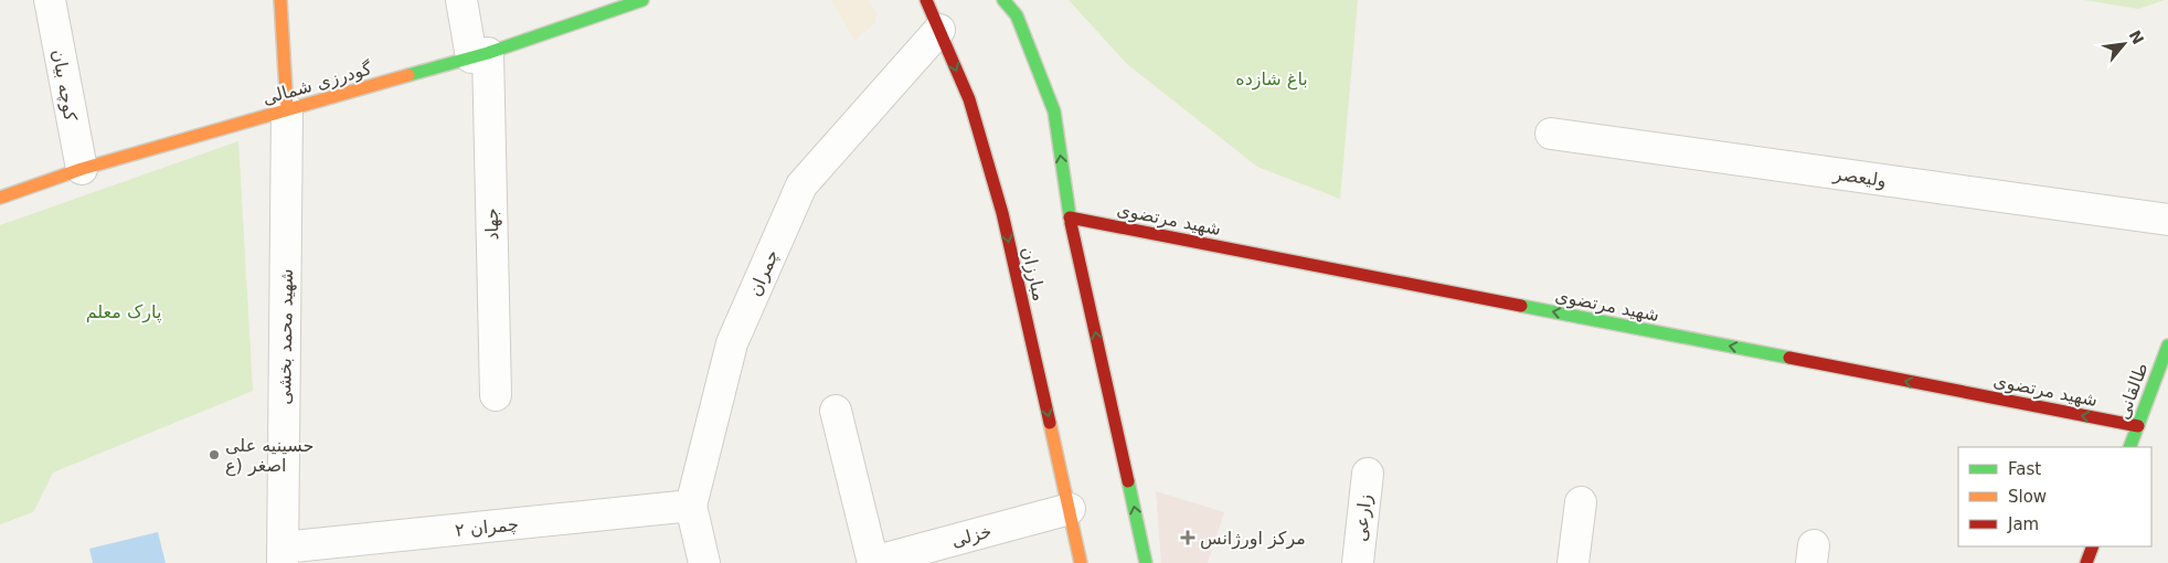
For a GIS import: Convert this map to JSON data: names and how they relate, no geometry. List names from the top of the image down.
{
  "streets": {
    "street": [
      "گودرزی شمالی",
      "کوچه بیان",
      "ولیعصر",
      "شهید مرتضوی",
      "جهاد",
      "چمران",
      "مبارزان",
      "شهید محمد بخشی",
      "طالقانی",
      "زارعی",
      "چمران ۲",
      "خزلی"
    ]
  },
  "crossings": [
    ["گودرزی شمالی", "کوچه بیان"],
    ["گودرزی شمالی", "جهاد"],
    ["گودرزی شمالی", "شهید محمد بخشی"],
    ["شهید مرتضوی", "طالقانی"],
    ["چمران", "مبارزان"],
    ["چمران", "چمران ۲"],
    ["مبارزان", "خزلی"],
    ["شهید محمد بخشی", "چمران ۲"]
  ],
  "one_way": ["شهید مرتضوی"],
  "parks": ["باغ شازده", "پارک معلم"],
  "places": {
    "other": ["حسینیه علی اصغر (ع"],
    "health": ["مرکز اورژانس"]
  },
  "legend": ["Fast", "Slow", "Jam"],
  "north": "top right"
}
